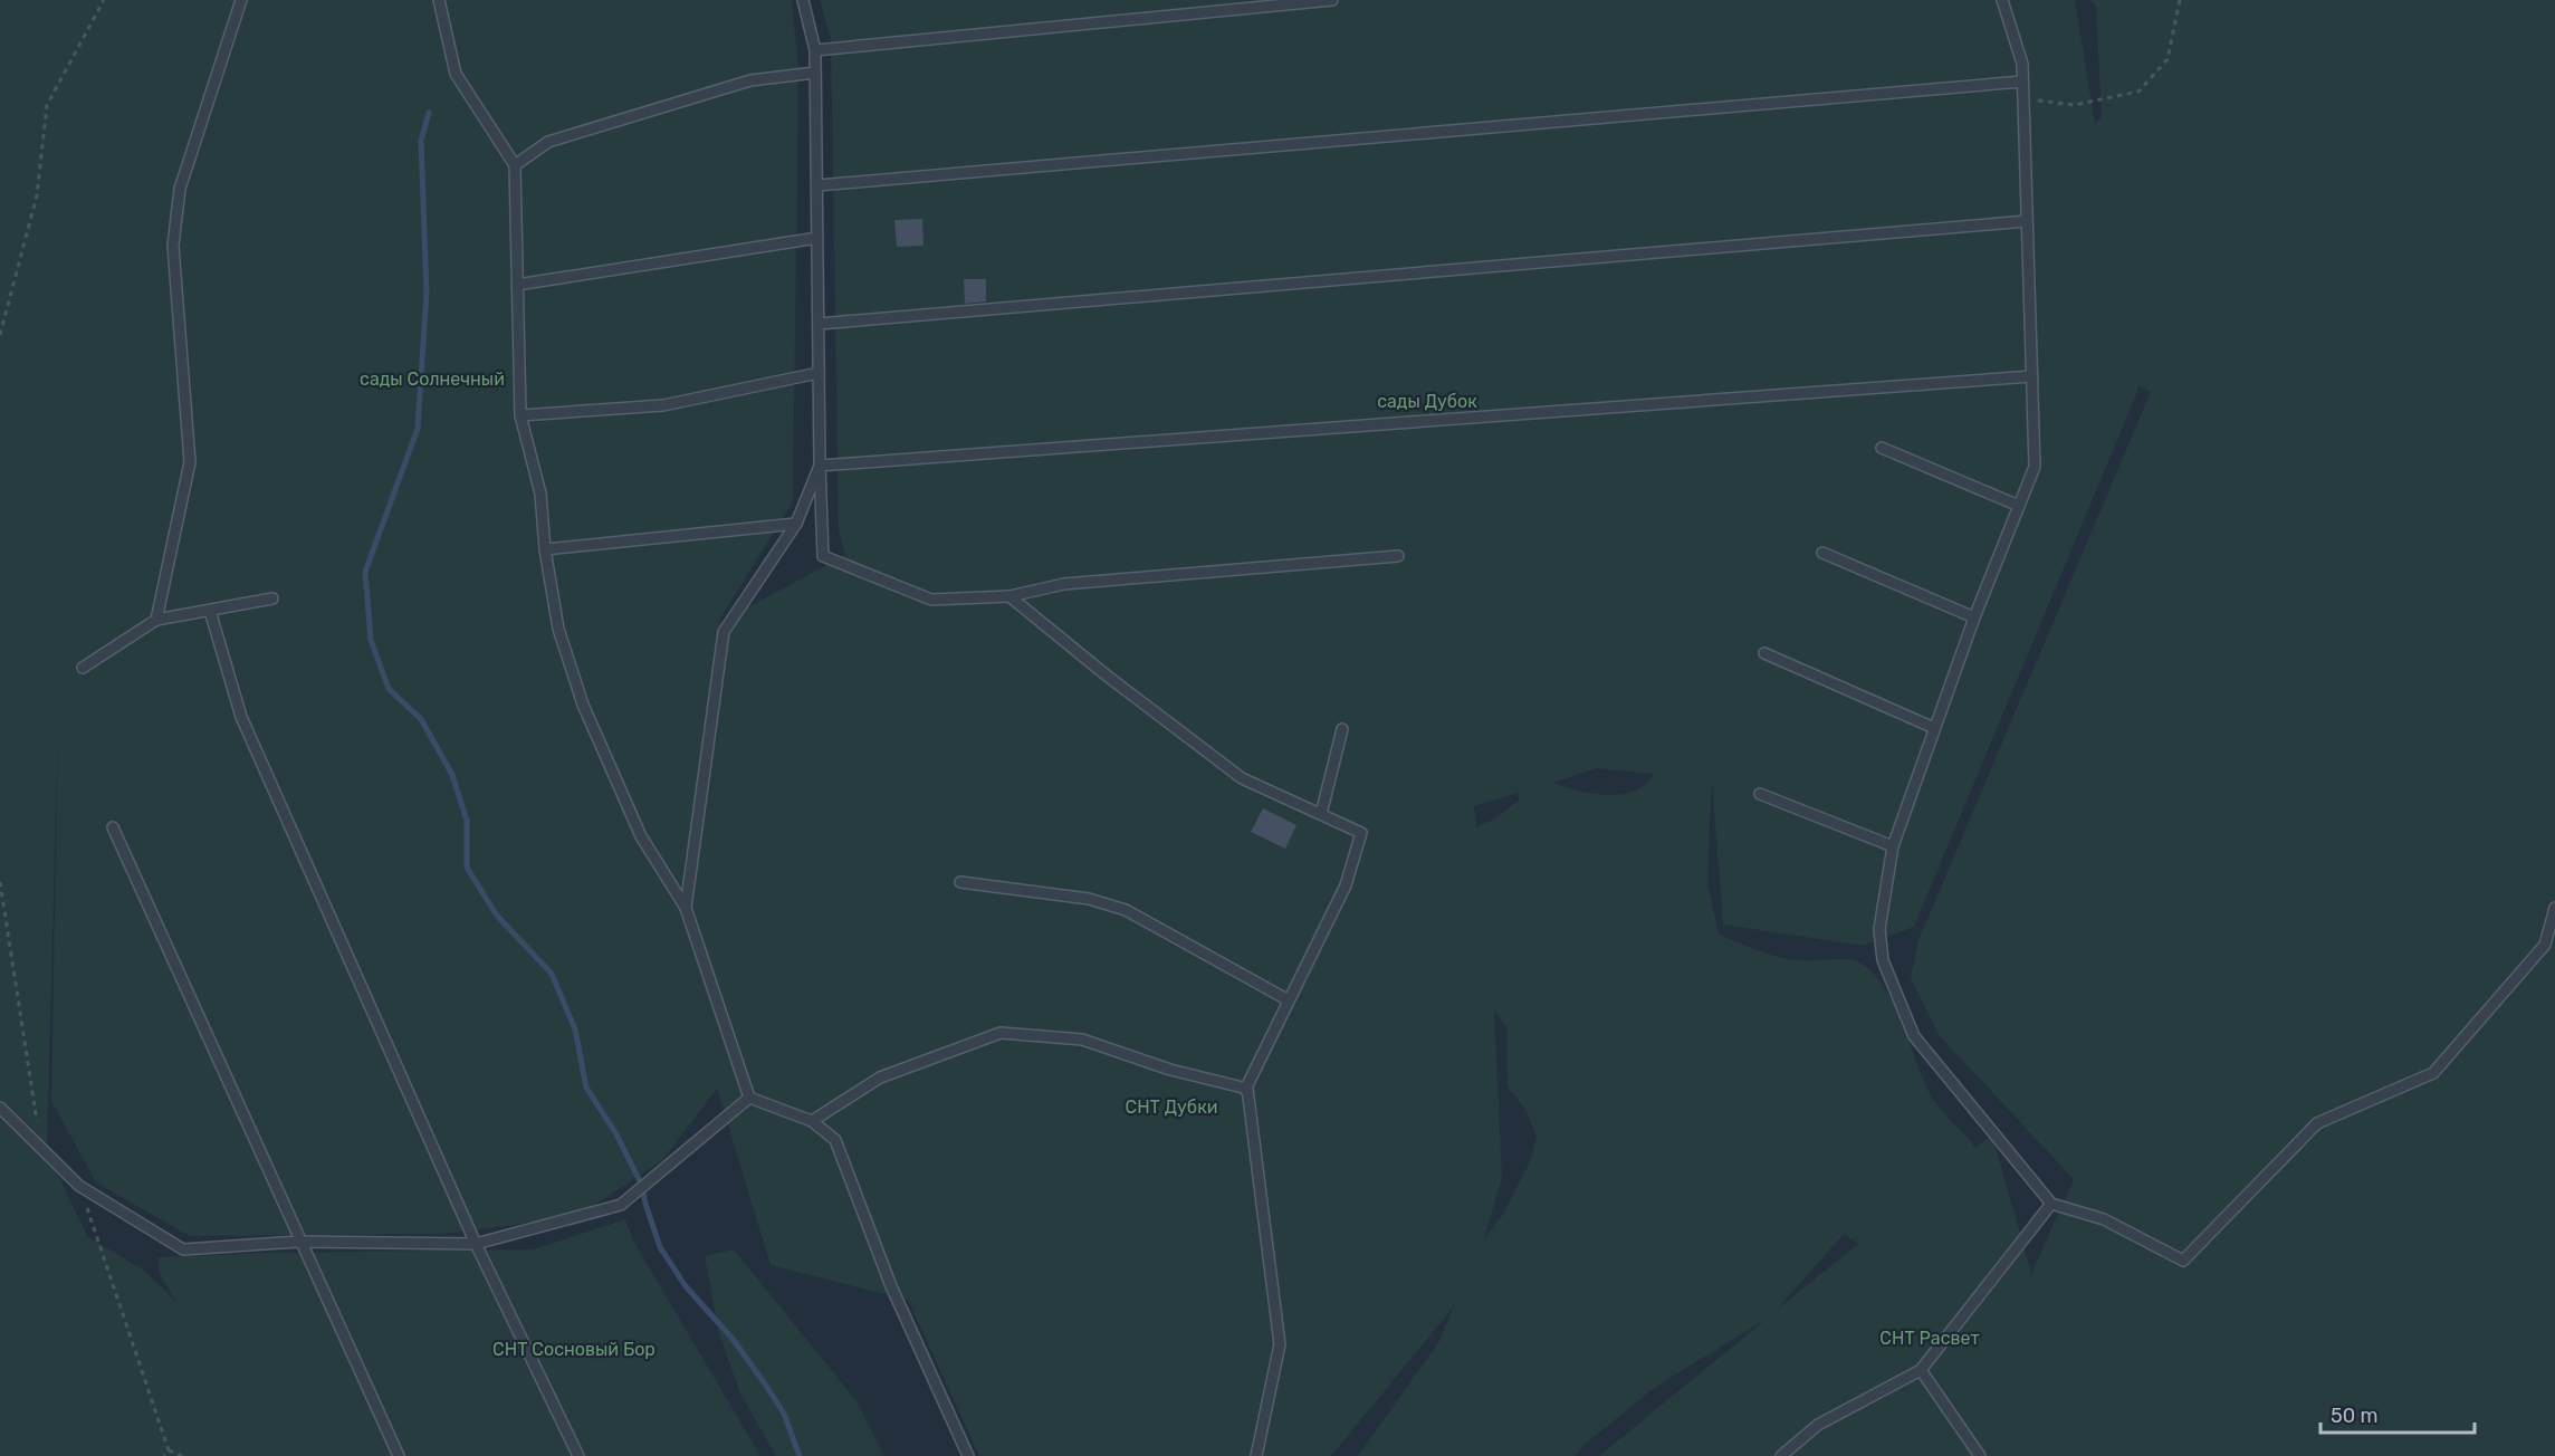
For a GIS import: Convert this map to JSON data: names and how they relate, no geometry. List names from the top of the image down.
{
  "parks": [
    "сады Солнечный",
    "сады Дубок",
    "СНТ Дубки",
    "СНТ Расвет",
    "СНТ Сосновый Бор"
  ],
  "scale_bar": "50 m"
}
